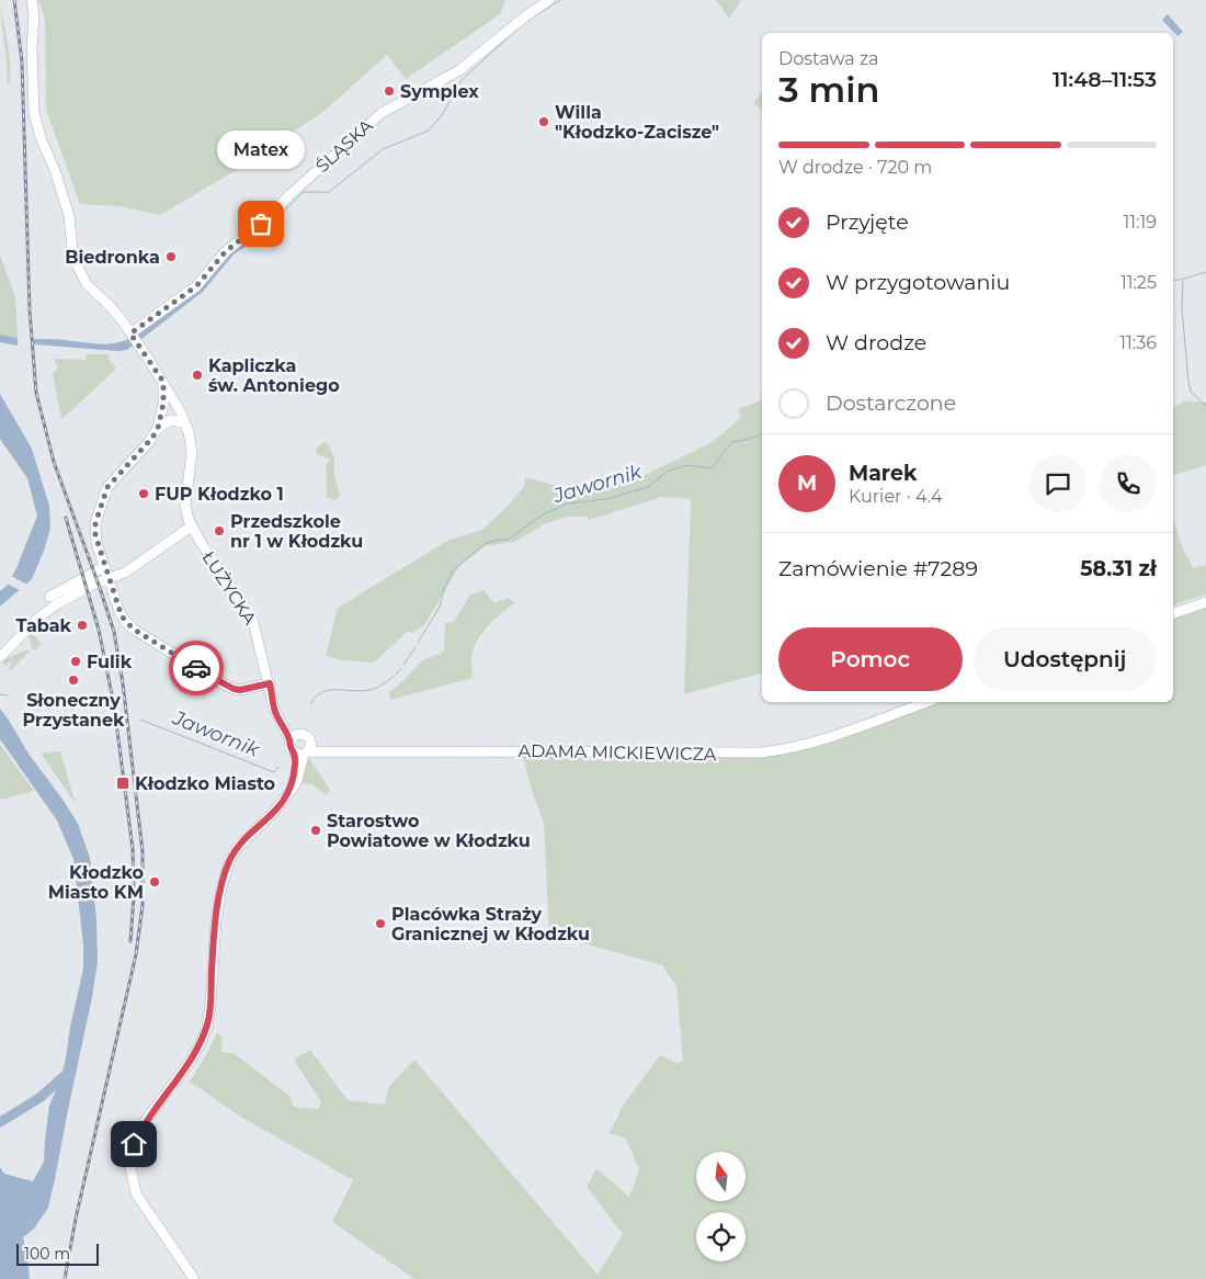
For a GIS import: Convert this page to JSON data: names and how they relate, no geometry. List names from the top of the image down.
{
  "streets": {
    "main road": ["ŚLĄSKA", "ŁUŻYCKA", "ADAMA MICKIEWICZA"]
  },
  "water": ["Jawornik"],
  "places": {
    "other": [
      "Symplex",
      "Willa \"Kłodzko-Zacisze\"",
      "Matex",
      "Biedronka",
      "Kapliczka św. Antoniego",
      "FUP Kłodzko 1",
      "Przedszkole nr 1 w Kłodzku",
      "Tabak",
      "Fulik",
      "Słoneczny Przystanek",
      "Starostwo Powiatowe w Kłodzku",
      "Kłodzko Miasto KM",
      "Placówka Straży Granicznej w Kłodzku"
    ],
    "transit": ["Kłodzko Miasto"]
  },
  "scale_bar": "100 m",
  "north": "top",
  "page": {
    "heading": ["3 min", "Dostawa za", "11:48–11:53"],
    "panel": [
      "Marek",
      "Kurier · 4.4",
      "Zamówienie #7289",
      "58.31 zł"
    ],
    "bar": "W drodze · 720 m",
    "bubble": "Matex",
    "list": [
      ["Przyjęte", "11:19"],
      ["W przygotowaniu", "11:25"],
      ["W drodze", "11:36"],
      "Dostarczone"
    ],
    "round": "M",
    "buttons": ["Pomoc", "Udostępnij"],
    "scale": "100 m"
  }
}
